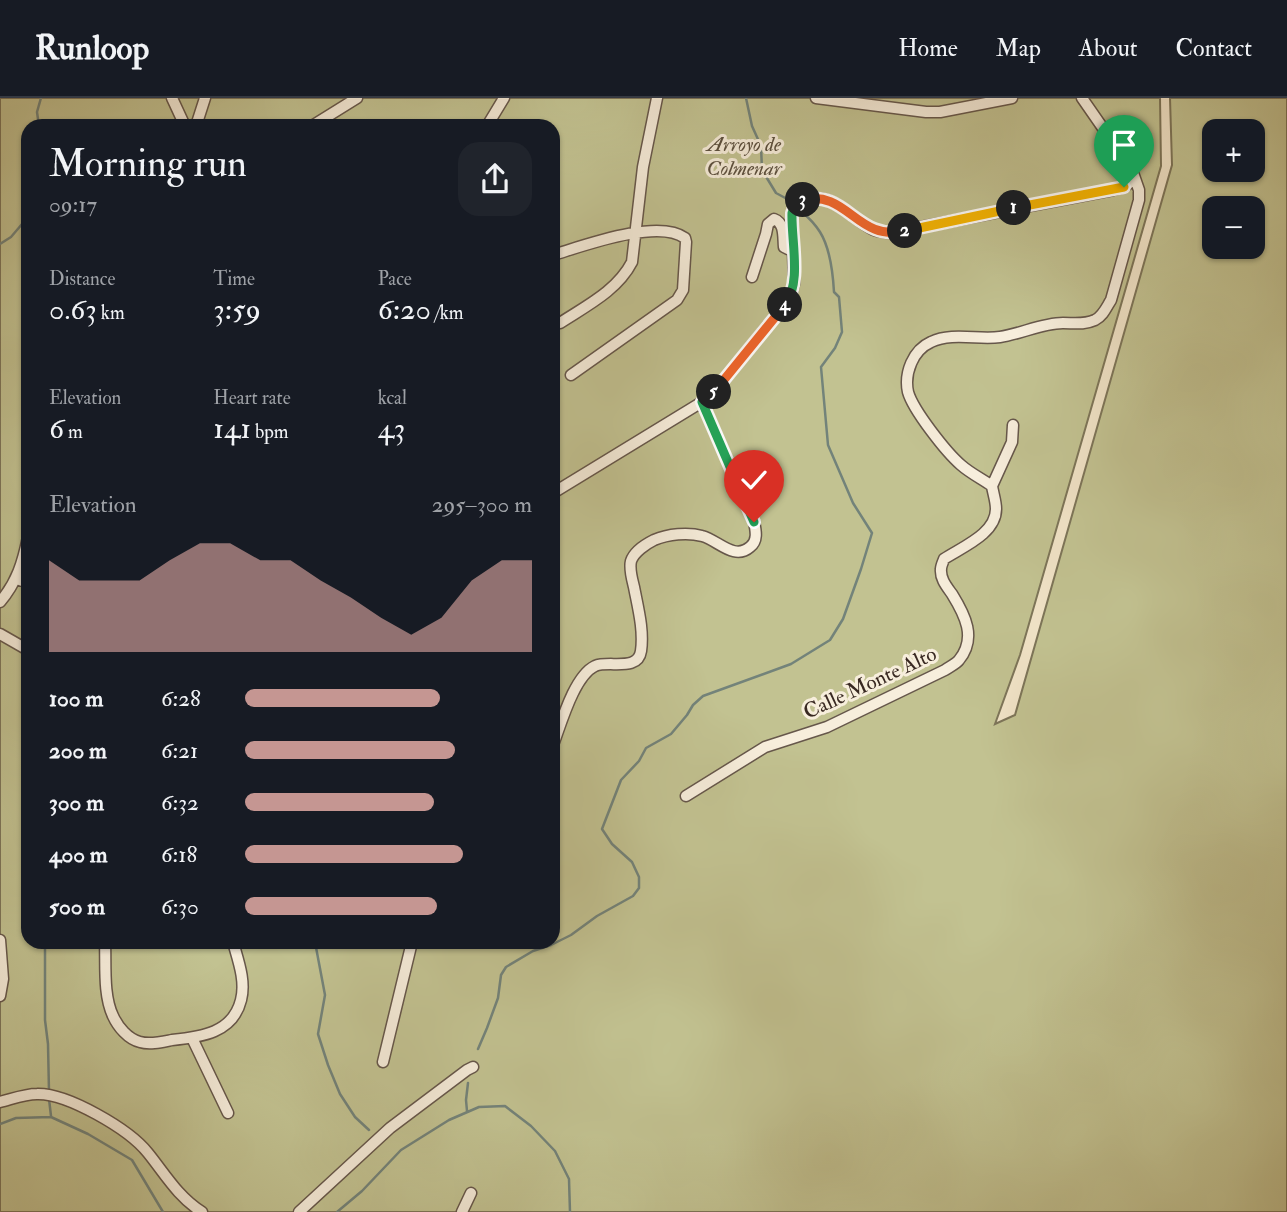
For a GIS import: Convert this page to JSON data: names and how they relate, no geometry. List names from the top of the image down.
{
  "streets": {
    "street": ["Calle Monte Alto"]
  },
  "parks": ["Arroyo de Colmenar"],
  "page": {
    "header": "Runloop",
    "nav": [
      "Home",
      "Map",
      "About",
      "Contact"
    ],
    "map_buttons": ["+", "−"],
    "heading": ["Morning run", "09:17"],
    "pins": [
      "3",
      "1",
      "2",
      "4",
      "5"
    ],
    "stats": [
      ["Distance", "0.63 km"],
      ["Time", "3:59"],
      ["Pace", "6:20 /km"],
      ["Elevation", "6 m"],
      ["Heart rate", "141 bpm"],
      ["kcal", "43"]
    ],
    "chart": ["Elevation", "295–300 m"],
    "list": [
      {
        "name": "100 m",
        "note": "6:28"
      },
      {
        "name": "200 m",
        "note": "6:21"
      },
      {
        "name": "300 m",
        "note": "6:32"
      },
      {
        "name": "400 m",
        "note": "6:18"
      },
      {
        "name": "500 m",
        "note": "6:30"
      }
    ]
  }
}
